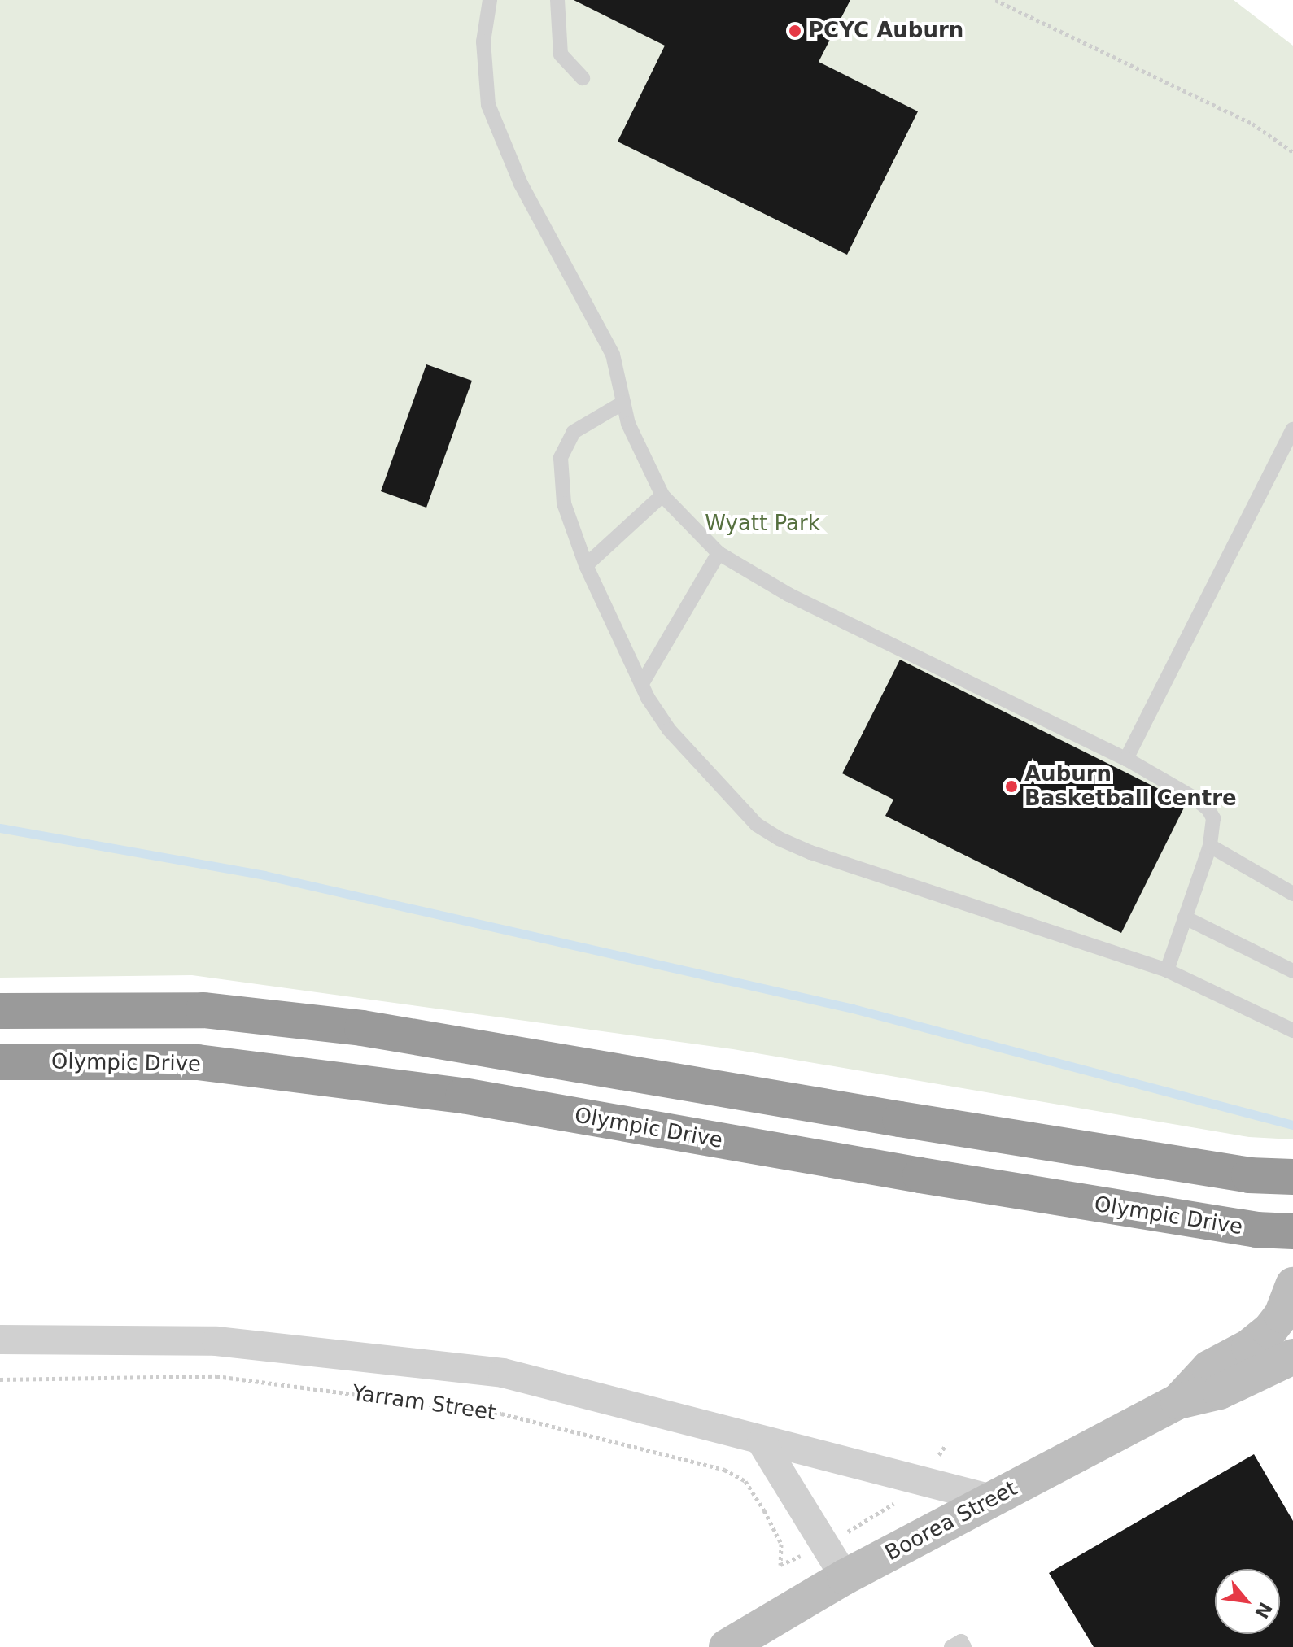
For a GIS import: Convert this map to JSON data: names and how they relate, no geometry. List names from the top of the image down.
{
  "streets": {
    "highway": ["Olympic Drive"],
    "street": ["Yarram Street", "Boorea Street"]
  },
  "crossings": [
    ["Yarram Street", "Boorea Street"]
  ],
  "parks": ["Wyatt Park"],
  "places": ["PCYC Auburn", "Auburn Basketball Centre"],
  "north": "bottom right"
}
